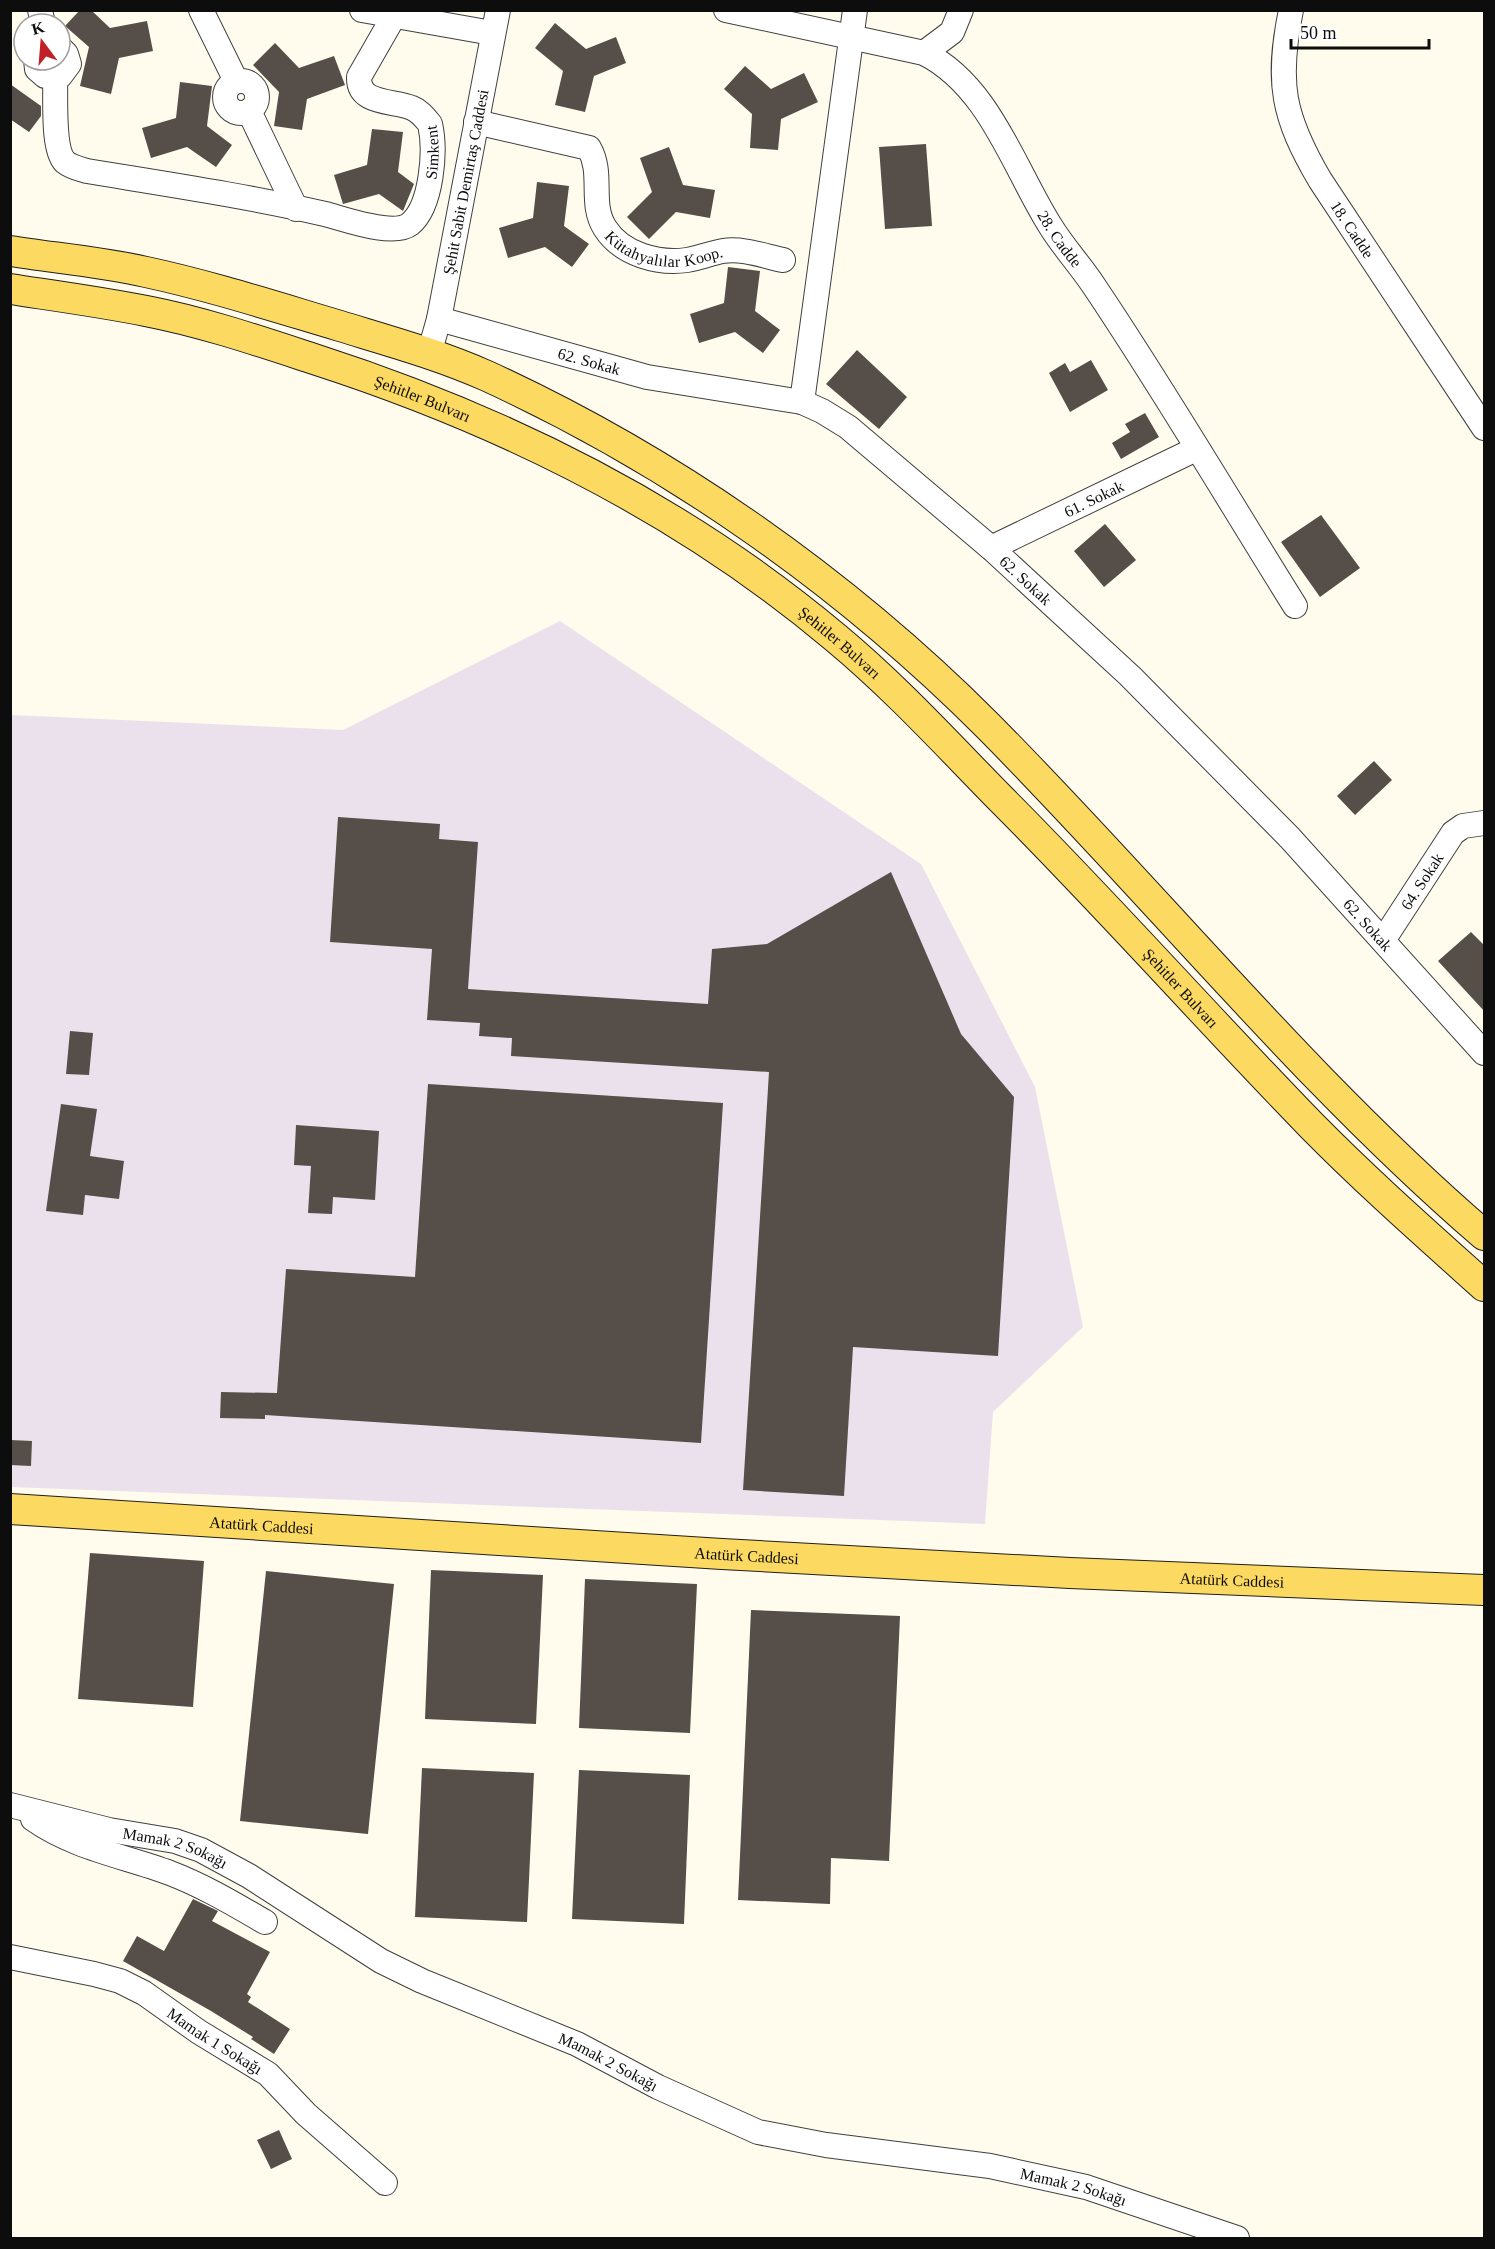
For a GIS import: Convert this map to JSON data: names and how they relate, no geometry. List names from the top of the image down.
{
  "streets": {
    "main road": ["Şehitler Bulvarı", "Atatürk Caddesi"],
    "street": [
      "Simkent",
      "Şehit Sabit Demirtaş Caddesi",
      "18. Cadde",
      "Kütahyalılar Koop.",
      "28. Cadde",
      "62. Sokak",
      "61. Sokak",
      "64. Sokak",
      "Mamak 2 Sokağı",
      "Mamak 1 Sokağı"
    ]
  },
  "crossings": [
    ["Şehit Sabit Demirtaş Caddesi", "Kütahyalılar Koop."],
    ["Şehit Sabit Demirtaş Caddesi", "62. Sokak"],
    ["28. Cadde", "61. Sokak"],
    ["62. Sokak", "61. Sokak"],
    ["62. Sokak", "64. Sokak"]
  ],
  "scale_bar": "50 m",
  "north": "top"
}
